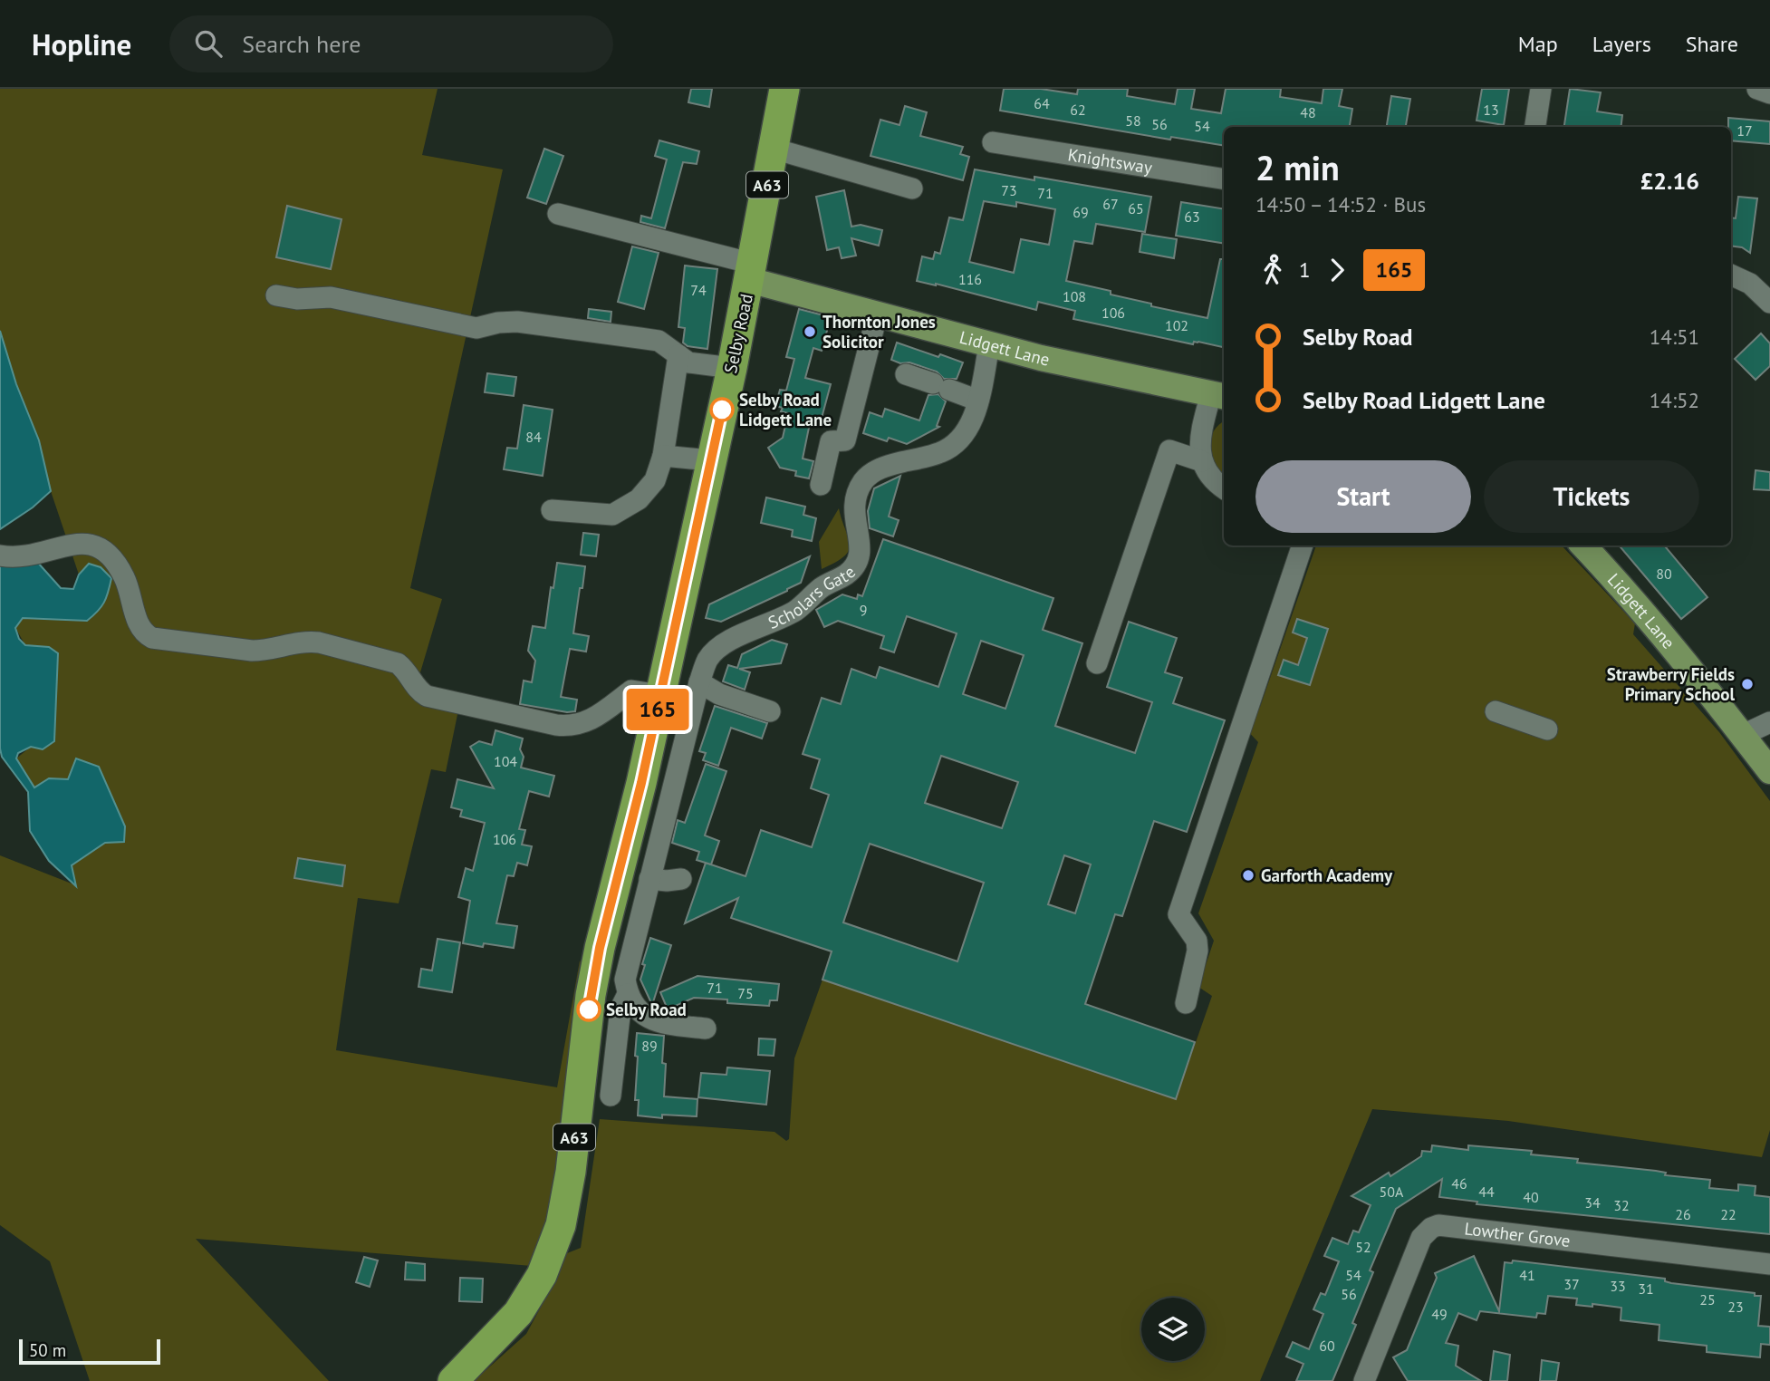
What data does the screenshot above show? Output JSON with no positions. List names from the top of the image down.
{
  "streets": {
    "highway": ["A63", "Selby Road"],
    "main road": ["Lidgett Lane"],
    "street": ["Knightsway", "Scholars Gate", "Lowther Grove"]
  },
  "crossings": [
    ["Selby Road", "Lidgett Lane"],
    ["Lidgett Lane", "Scholars Gate"]
  ],
  "places": [
    "Thornton Jones Solicitor",
    "Selby Road Lidgett Lane",
    "Strawberry Fields Primary School",
    "Garforth Academy",
    "Selby Road"
  ],
  "lines": ["bus line 165"],
  "house_numbers": [
    "64",
    "62",
    "13",
    "48",
    "58",
    "56",
    "54",
    "17",
    "73",
    "71",
    "67",
    "65",
    "69",
    "63",
    "116",
    "74",
    "108",
    "106",
    "102",
    "84",
    "80",
    "9",
    "104",
    "106",
    "71",
    "75",
    "89",
    "46",
    "50A",
    "44",
    "40",
    "34",
    "32",
    "26",
    "22",
    "52",
    "54",
    "41",
    "37",
    "33",
    "31",
    "56",
    "25",
    "23",
    "49",
    "60"
  ],
  "scale_bar": "50 m",
  "page": {
    "header": "Hopline",
    "search": "Search here",
    "nav": ["Map", "Layers", "Share"],
    "on_map": "165",
    "heading": ["2 min", "14:50 – 14:52 · Bus", "£2.16"],
    "legs": ["1", "165"],
    "list": [
      {
        "name": "Selby Road",
        "value": "14:51"
      },
      {
        "name": "Selby Road Lidgett Lane",
        "value": "14:52"
      }
    ],
    "buttons": ["Start", "Tickets"],
    "scale": "50 m"
  }
}
